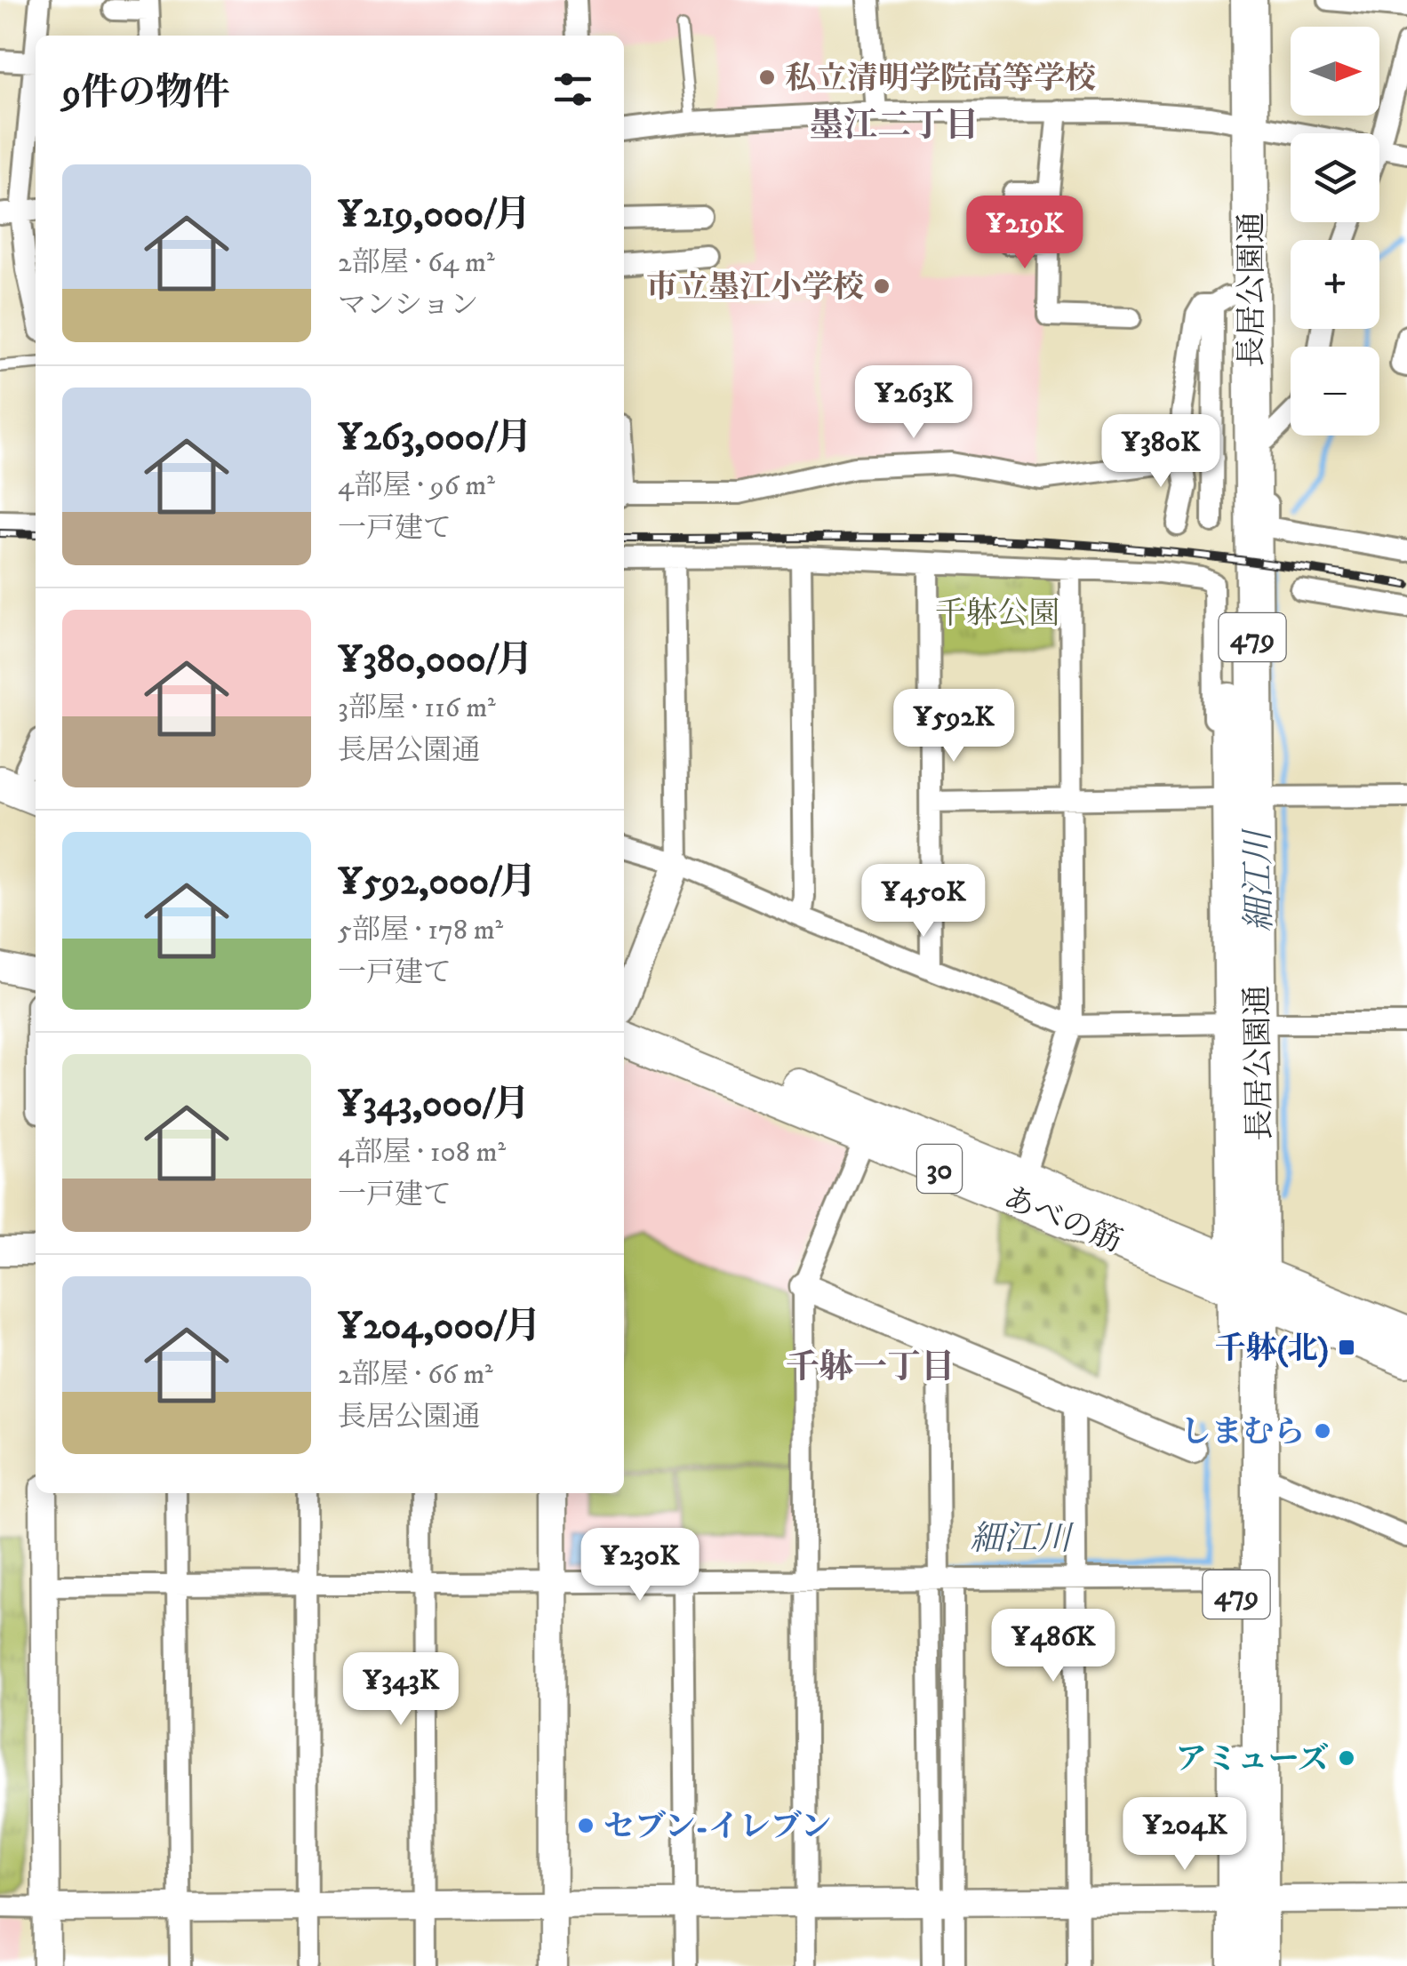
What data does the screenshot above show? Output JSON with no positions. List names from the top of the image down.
{
  "streets": {
    "highway": ["長居公園通", "479"],
    "main road": ["30", "あべの筋"]
  },
  "crossings": [
    ["長居公園通", "あべの筋"]
  ],
  "districts": ["墨江二丁目", "千躰一丁目"],
  "water": ["細江川"],
  "parks": ["千躰公園"],
  "places": {
    "other": [
      "私立清明学院高等学校",
      "市立墨江小学校",
      "しまむら",
      "アミューズ",
      "セブン-イレブン"
    ],
    "transit": ["千躰(北)"]
  },
  "north": "right",
  "page": {
    "map_buttons": ["+", "−"],
    "heading": "9件の物件",
    "list": [
      {
        "name": "¥219,000/月",
        "note": "2部屋 · 64 m² · マンション"
      },
      {
        "name": "¥263,000/月",
        "note": "4部屋 · 96 m² · 一戸建て"
      },
      {
        "name": "¥380,000/月",
        "note": "3部屋 · 116 m² · 長居公園通"
      },
      {
        "name": "¥592,000/月",
        "note": "5部屋 · 178 m² · 一戸建て"
      },
      {
        "name": "¥343,000/月",
        "note": "4部屋 · 108 m² · 一戸建て"
      },
      {
        "name": "¥204,000/月",
        "note": "2部屋 · 66 m² · 長居公園通"
      }
    ],
    "price": [
      "¥219K",
      "¥263K",
      "¥380K",
      "¥592K",
      "¥450K",
      "¥230K",
      "¥486K",
      "¥343K",
      "¥204K"
    ]
  }
}
